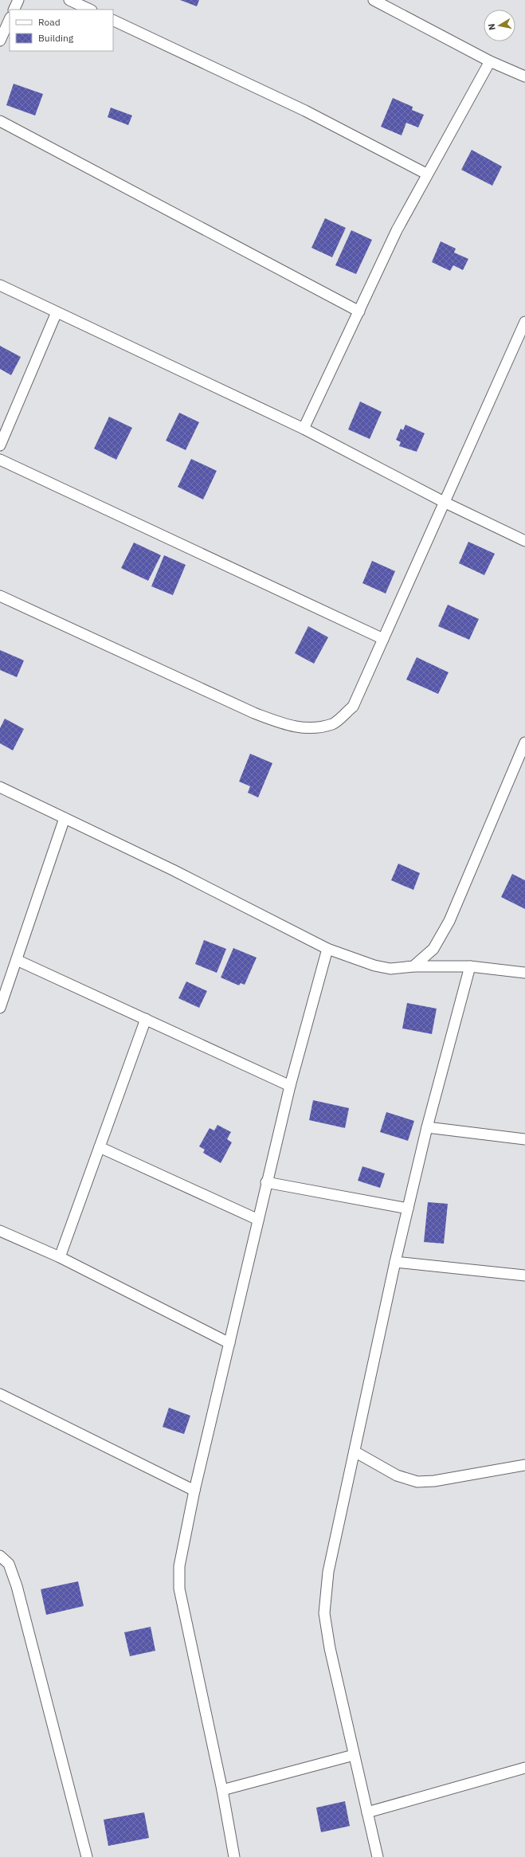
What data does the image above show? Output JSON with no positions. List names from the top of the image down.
{
  "legend": ["Road", "Building"],
  "north": "left"
}
